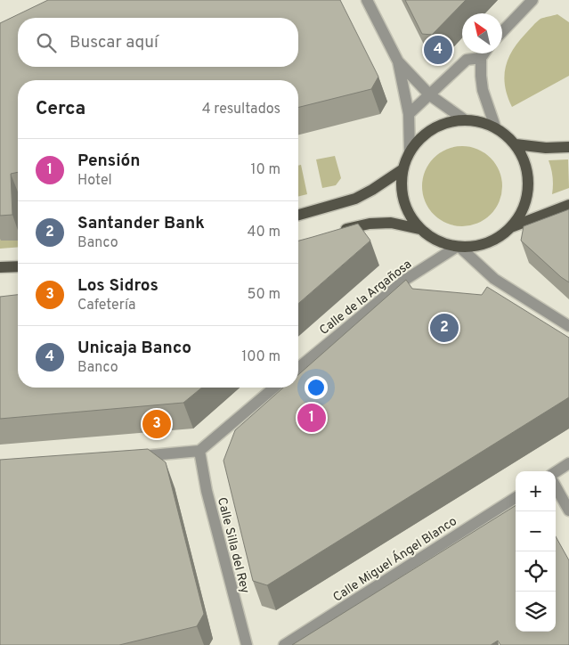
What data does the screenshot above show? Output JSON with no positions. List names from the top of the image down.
{
  "streets": {
    "street": ["Calle de la Argañosa", "Calle Silla del Rey", "Calle Miguel Ángel Blanco"]
  },
  "north": "top left",
  "page": {
    "search": "Buscar aquí",
    "pins": [
      "4",
      "2",
      "1",
      "3"
    ],
    "heading": ["Cerca", "4 resultados"],
    "list": [
      {
        "mark": "1",
        "name": "Pensión",
        "note": "Hotel",
        "value": "10 m"
      },
      {
        "mark": "2",
        "name": "Santander Bank",
        "note": "Banco",
        "value": "40 m"
      },
      {
        "mark": "3",
        "name": "Los Sidros",
        "note": "Cafetería",
        "value": "50 m"
      },
      {
        "mark": "4",
        "name": "Unicaja Banco",
        "note": "Banco",
        "value": "100 m"
      }
    ],
    "map_buttons": ["+", "−"]
  }
}
